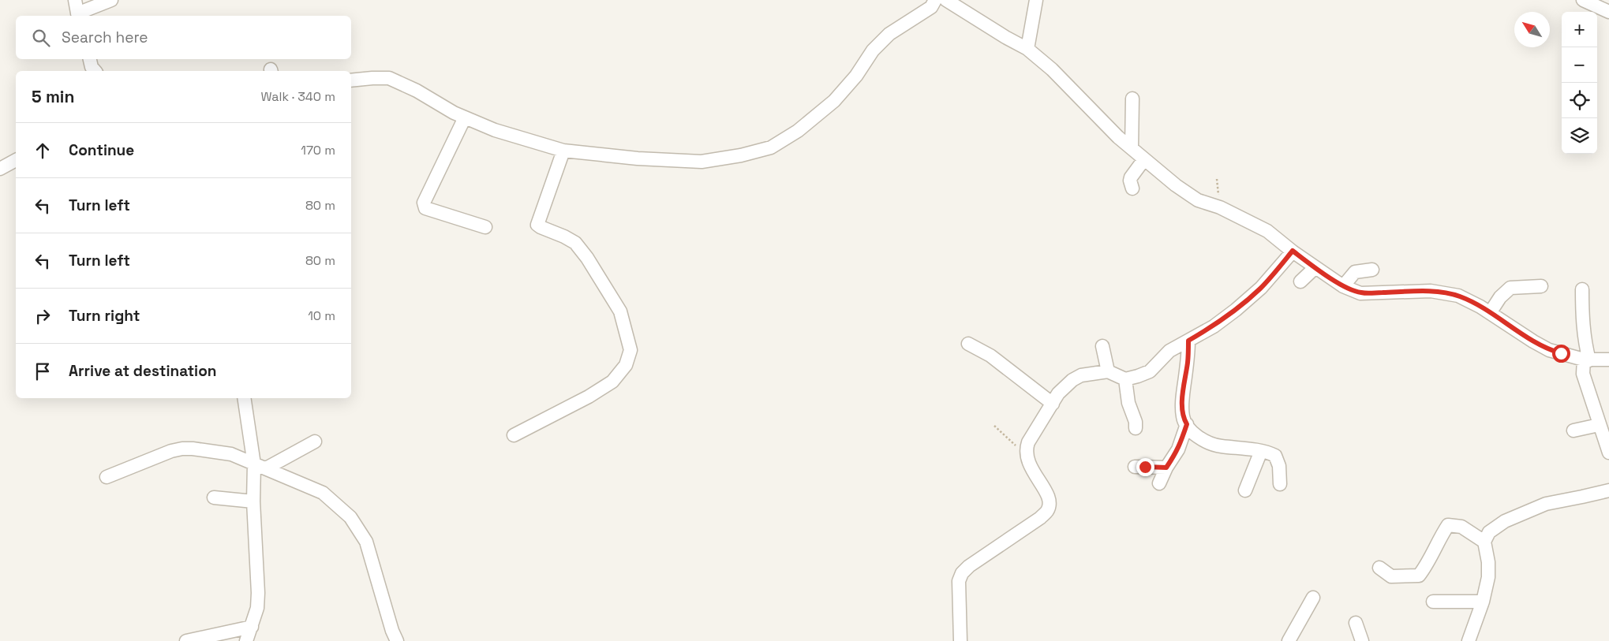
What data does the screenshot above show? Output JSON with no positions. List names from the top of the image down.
{
  "north": "top left",
  "page": {
    "map_buttons": ["+", "−"],
    "search": "Search here",
    "heading": ["5 min", "Walk · 340 m"],
    "list": [
      ["Continue", "170 m"],
      ["Turn left", "80 m"],
      ["Turn left", "80 m"],
      ["Turn right", "10 m"],
      "Arrive at destination"
    ]
  }
}
